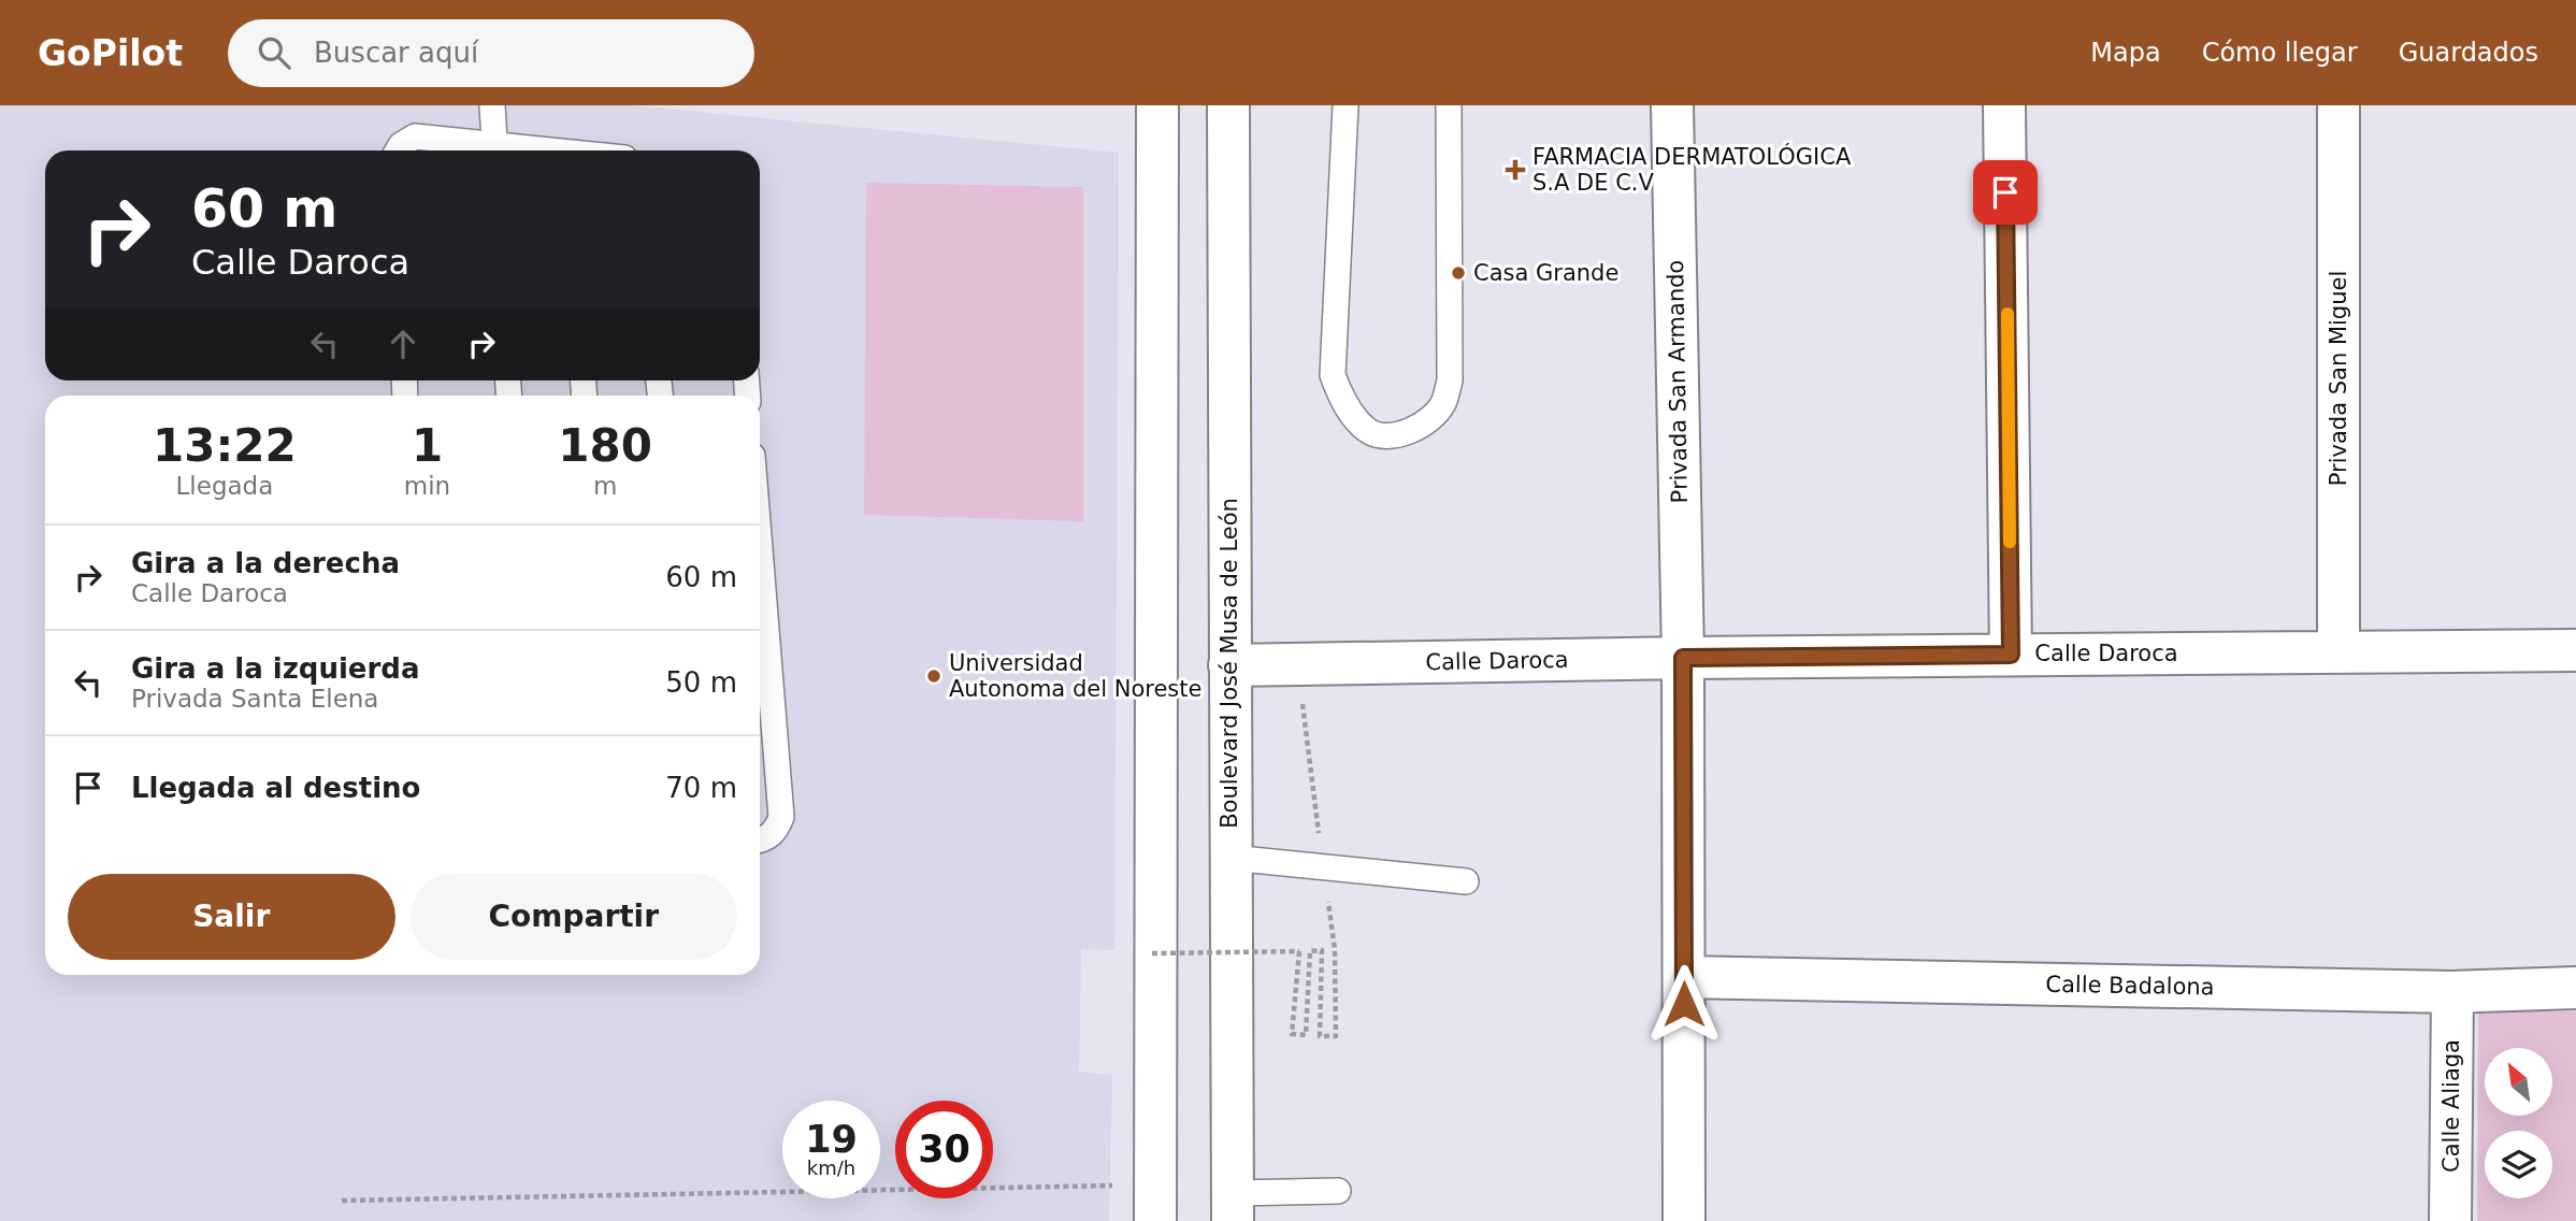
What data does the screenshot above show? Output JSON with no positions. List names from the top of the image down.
{
  "streets": {
    "street": [
      "Privada San Miguel",
      "Privada San Armando",
      "Calle Daroca",
      "Boulevard José Musa de León",
      "Calle Badalona",
      "Calle Aliaga"
    ]
  },
  "crossings": [
    ["Privada San Miguel", "Calle Daroca"],
    ["Privada San Armando", "Calle Daroca"],
    ["Privada San Armando", "Calle Badalona"],
    ["Calle Daroca", "Boulevard José Musa de León"],
    ["Calle Badalona", "Calle Aliaga"]
  ],
  "places": {
    "health": ["FARMACIA DERMATOLÓGICA S.A DE C.V"],
    "other": ["Casa Grande", "Universidad Autonoma del Noreste"]
  },
  "north": "top left",
  "page": {
    "header": "GoPilot",
    "search": "Buscar aquí",
    "nav": ["Mapa", "Cómo llegar", "Guardados"],
    "turn": ["60 m", "Calle Daroca"],
    "eta": [
      "13:22",
      "Llegada",
      "1",
      "min",
      "180",
      "m"
    ],
    "list": [
      {
        "name": "Gira a la derecha",
        "note": "Calle Daroca",
        "value": "60 m"
      },
      {
        "name": "Gira a la izquierda",
        "note": "Privada Santa Elena",
        "value": "50 m"
      },
      {
        "name": "Llegada al destino",
        "value": "70 m"
      }
    ],
    "buttons": ["Salir", "Compartir"],
    "speed": "19 km/h",
    "limit": "30"
  }
}
